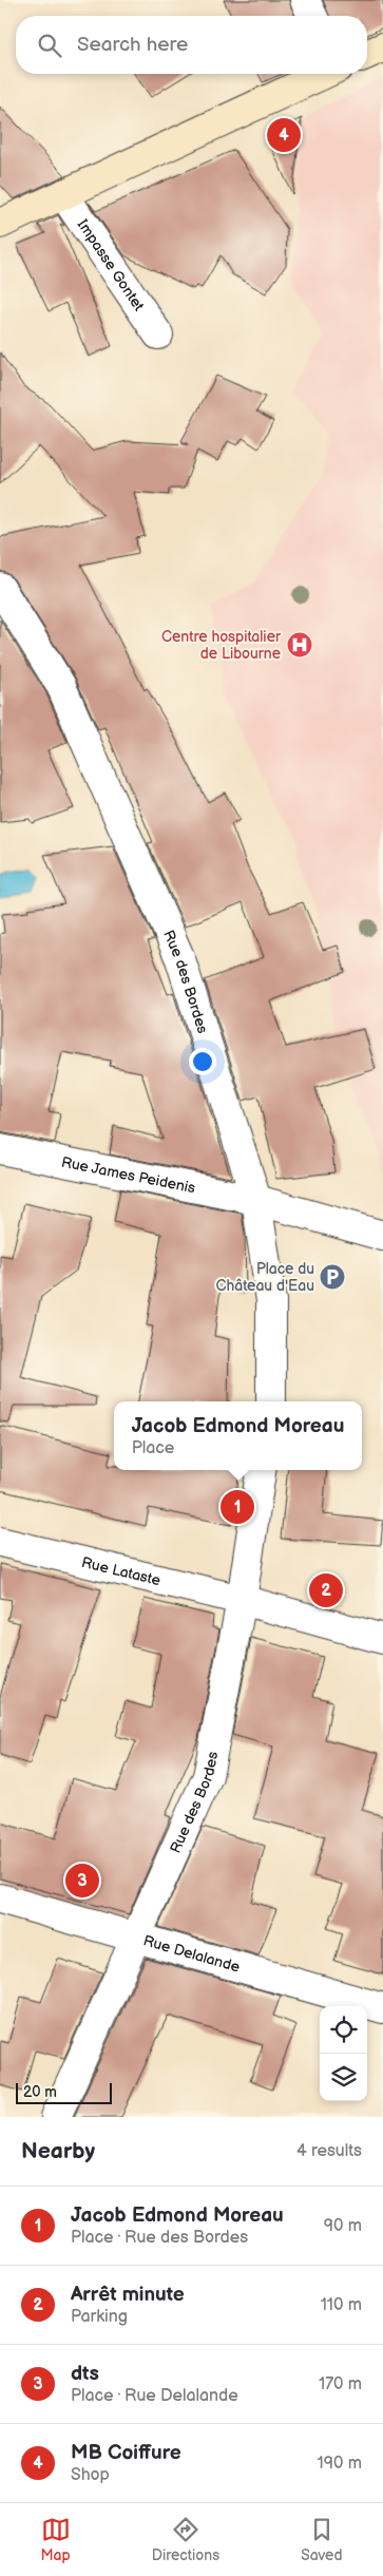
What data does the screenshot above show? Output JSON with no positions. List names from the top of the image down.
{
  "streets": {
    "street": [
      "Impasse Gontet",
      "Rue des Bordes",
      "Rue James Peidenis",
      "Rue Lataste",
      "Rue Delalande"
    ]
  },
  "crossings": [
    ["Rue des Bordes", "Rue James Peidenis"],
    ["Rue des Bordes", "Rue Lataste"],
    ["Rue des Bordes", "Rue Delalande"]
  ],
  "places": {
    "hospital": ["Centre hospitalier de Libourne"],
    "parking": ["Place du Château d'Eau"]
  },
  "scale_bar": "20 m",
  "page": {
    "search": "Search here",
    "pins": [
      "4",
      "1",
      "2",
      "3"
    ],
    "popup": ["Jacob Edmond Moreau", "Place"],
    "scale": "20 m",
    "heading": ["Nearby", "4 results"],
    "list": [
      {
        "mark": "1",
        "name": "Jacob Edmond Moreau",
        "note": "Place · Rue des Bordes",
        "value": "90 m"
      },
      {
        "mark": "2",
        "name": "Arrêt minute",
        "note": "Parking",
        "value": "110 m"
      },
      {
        "mark": "3",
        "name": "dts",
        "note": "Place · Rue Delalande",
        "value": "170 m"
      },
      {
        "mark": "4",
        "name": "MB Coiffure",
        "note": "Shop",
        "value": "190 m"
      }
    ],
    "nav": ["Map", "Directions", "Saved"]
  }
}
